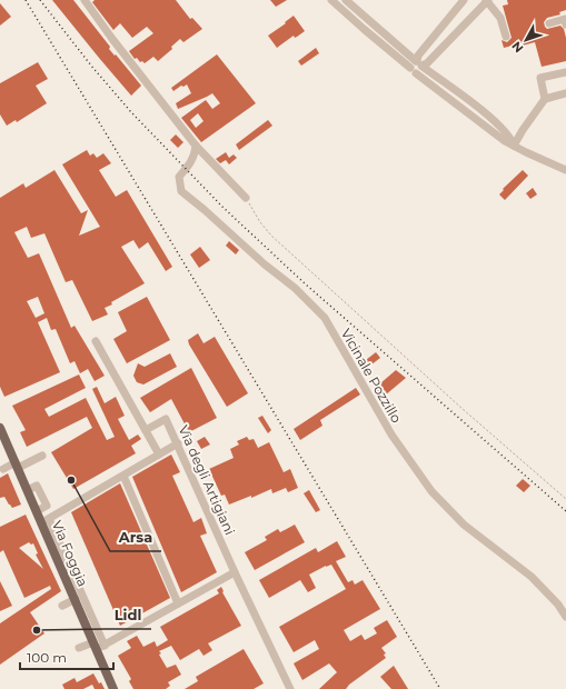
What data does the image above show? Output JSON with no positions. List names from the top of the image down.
{
  "streets": {
    "main road": ["Via Foggia"],
    "street": ["Vicinale Pozzillo", "Via degli Artigiani"]
  },
  "places": ["Arsa", "Lidl"],
  "scale_bar": "100 m",
  "north": "bottom left"
}
